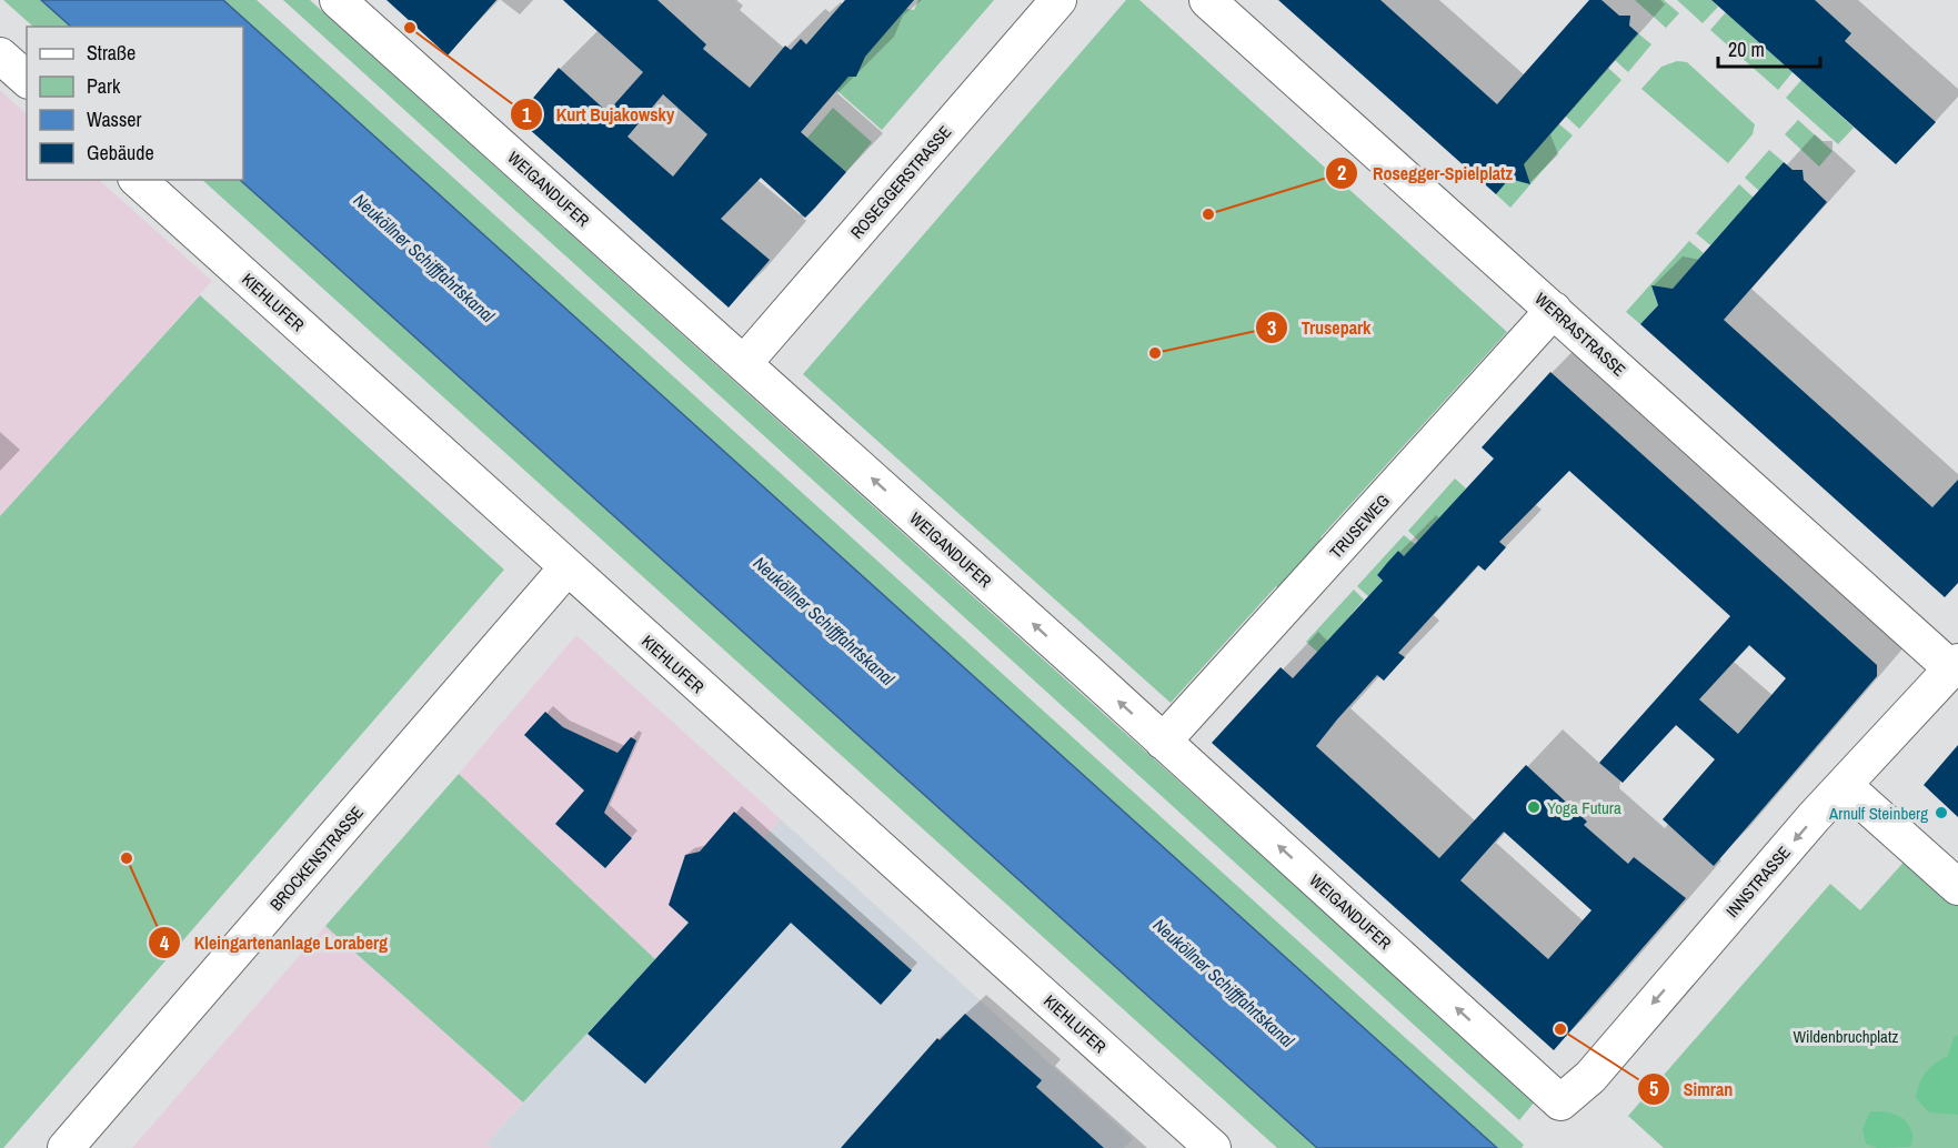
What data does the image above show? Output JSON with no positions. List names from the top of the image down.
{
  "streets": {
    "street": [
      "ROSEGGERSTRASSE",
      "WEIGANDUFER",
      "KIEHLUFER",
      "WERRASTRASSE",
      "TRUSEWEG",
      "BROCKENSTRASSE",
      "INNSTRASSE"
    ]
  },
  "crossings": [
    ["ROSEGGERSTRASSE", "WEIGANDUFER"],
    ["WEIGANDUFER", "TRUSEWEG"],
    ["WEIGANDUFER", "INNSTRASSE"],
    ["KIEHLUFER", "BROCKENSTRASSE"],
    ["WERRASTRASSE", "TRUSEWEG"],
    ["WERRASTRASSE", "INNSTRASSE"]
  ],
  "one_way": ["WEIGANDUFER", "INNSTRASSE"],
  "water": ["Neuköllner Schifffahrtskanal"],
  "parks": ["Wildenbruchplatz"],
  "places": [
    "Kurt Bujakowsky",
    "Rosegger-Spielplatz",
    "Trusepark",
    "Yoga Futura",
    "Arnulf Steinberg",
    "Kleingartenanlage Loraberg",
    "Simran"
  ],
  "legend": [
    "Straße",
    "Park",
    "Wasser",
    "Gebäude"
  ],
  "scale_bar": "20 m"
}
